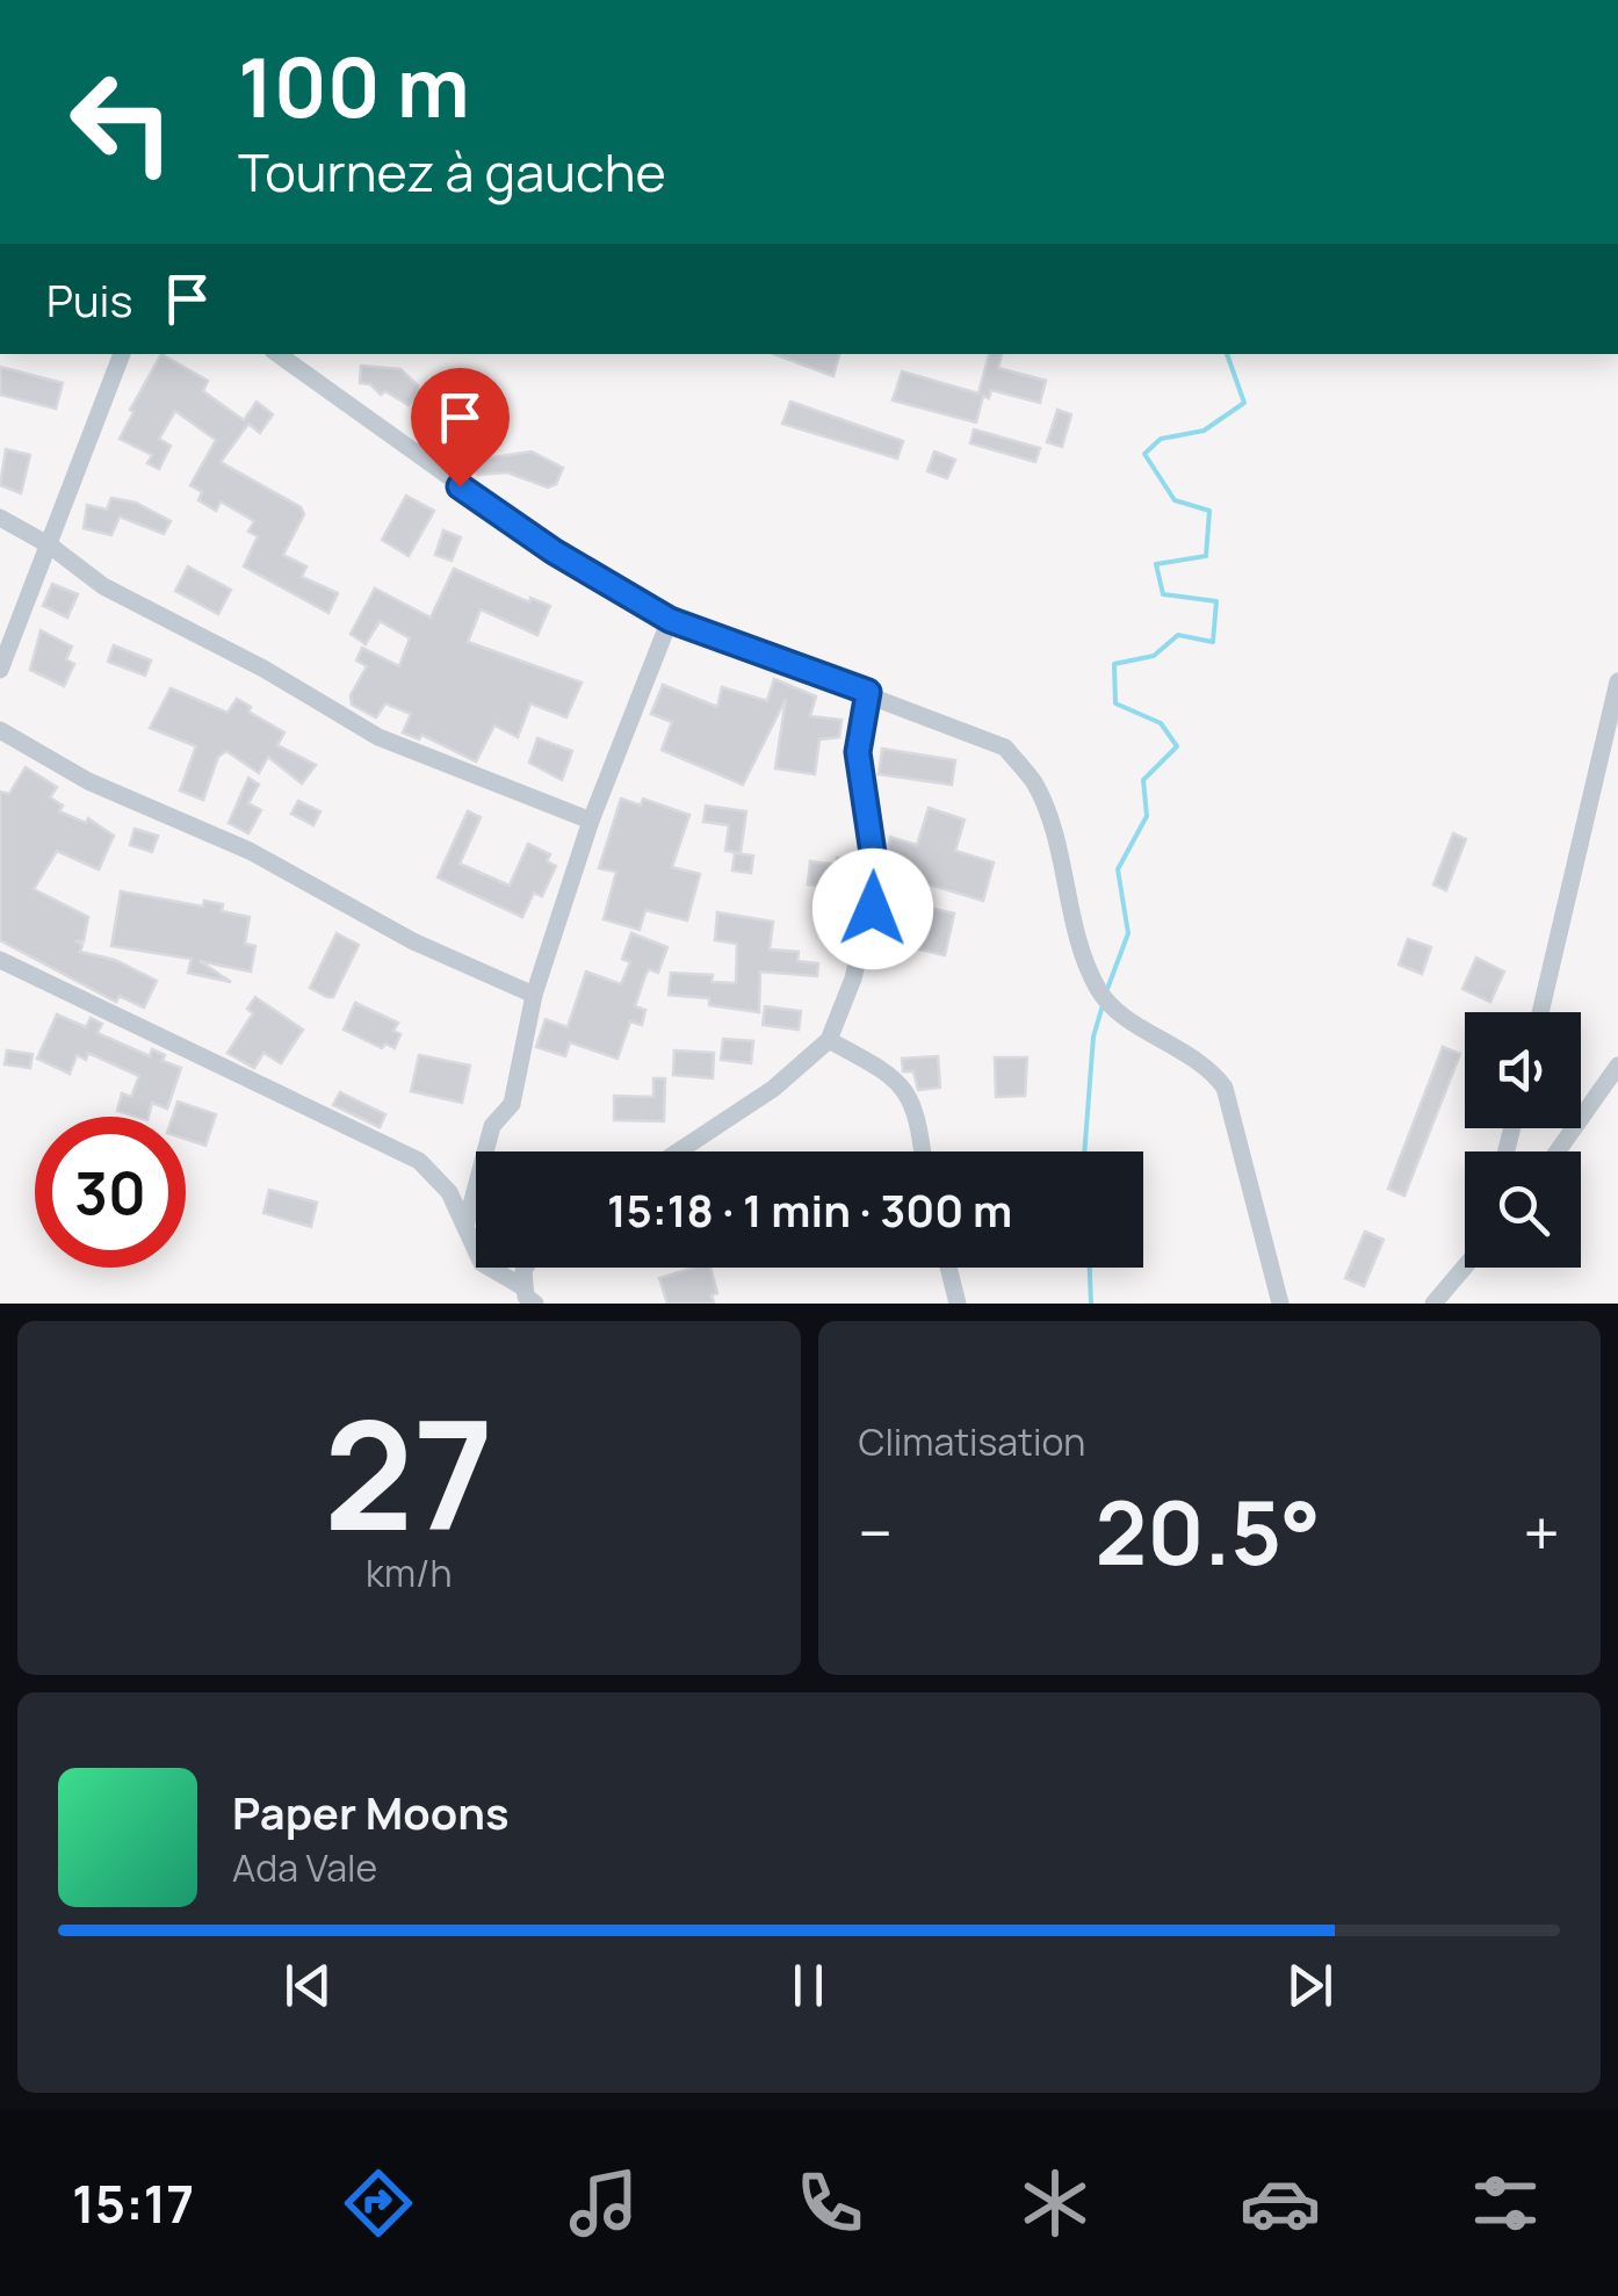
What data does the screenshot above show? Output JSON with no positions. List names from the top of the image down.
{
  "page": {
    "turn": ["100 m", "Tournez à gauche"],
    "then": "Puis",
    "limit": "30",
    "trip": "15:18 · 1 min · 300 m",
    "tile": [
      ["27", "km/h"],
      "Climatisation"
    ],
    "heat": ["−", "20.5°", "+"],
    "song": ["Paper Moons", "Ada Vale"],
    "tabs": "15:17"
  }
}
